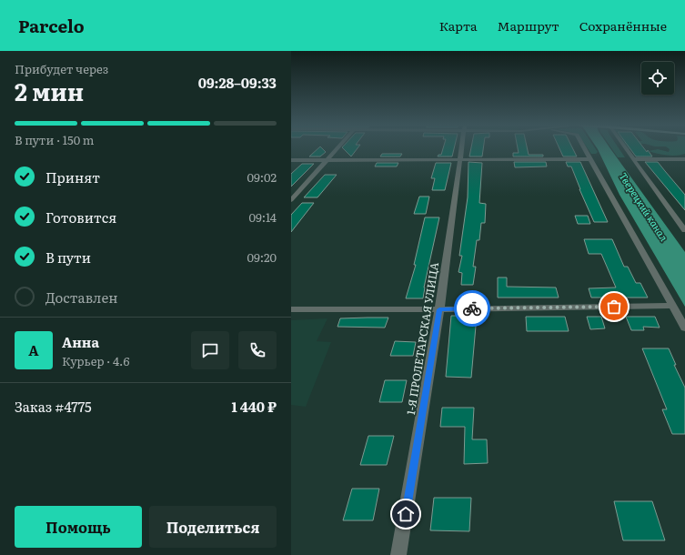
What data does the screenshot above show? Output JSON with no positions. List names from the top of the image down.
{
  "streets": {
    "street": ["1-Я ПРОЛЕТАРСКАЯ УЛИЦА"]
  },
  "water": ["Тверецкий канал"],
  "page": {
    "header": "Parcelo",
    "nav": ["Карта", "Маршрут", "Сохранённые"],
    "heading": ["2 мин", "Прибудет через", "09:28–09:33"],
    "panel": [
      "Анна",
      "Курьер · 4.6",
      "Заказ #4775",
      "1 440 ₽"
    ],
    "bar": "В пути · 150 m",
    "list": [
      ["Принят", "09:02"],
      ["Готовится", "09:14"],
      ["В пути", "09:20"],
      "Доставлен"
    ],
    "round": "А",
    "buttons": ["Помощь", "Поделиться"]
  }
}
